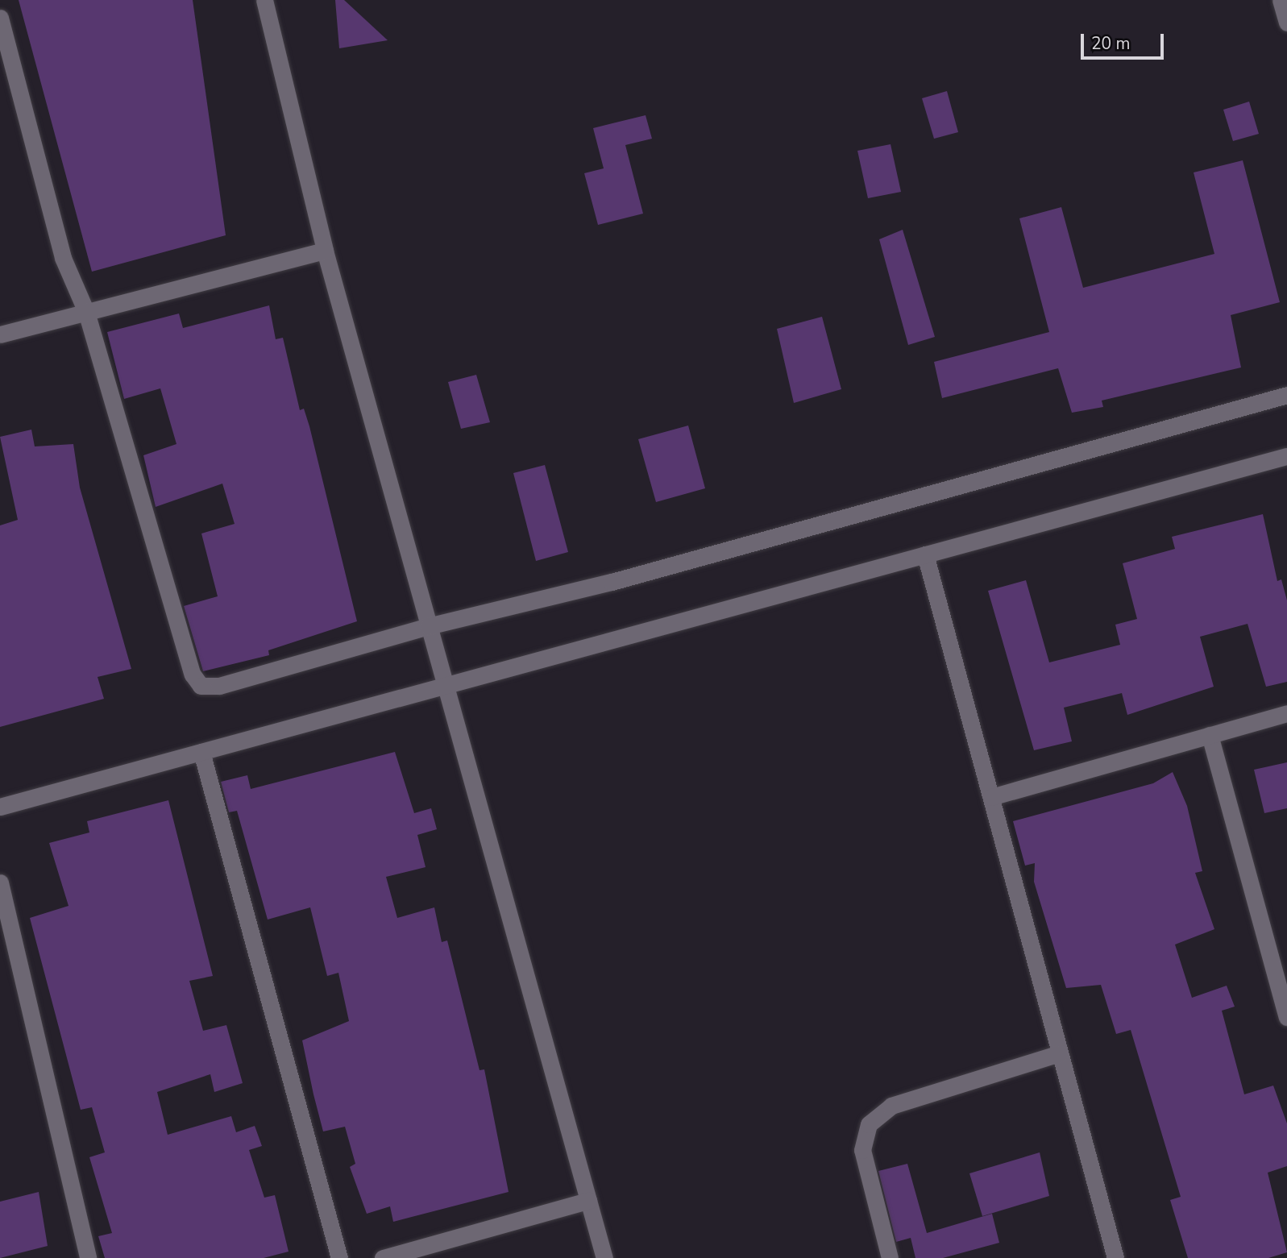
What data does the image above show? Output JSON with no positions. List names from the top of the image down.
{
  "scale_bar": "20 m"
}
